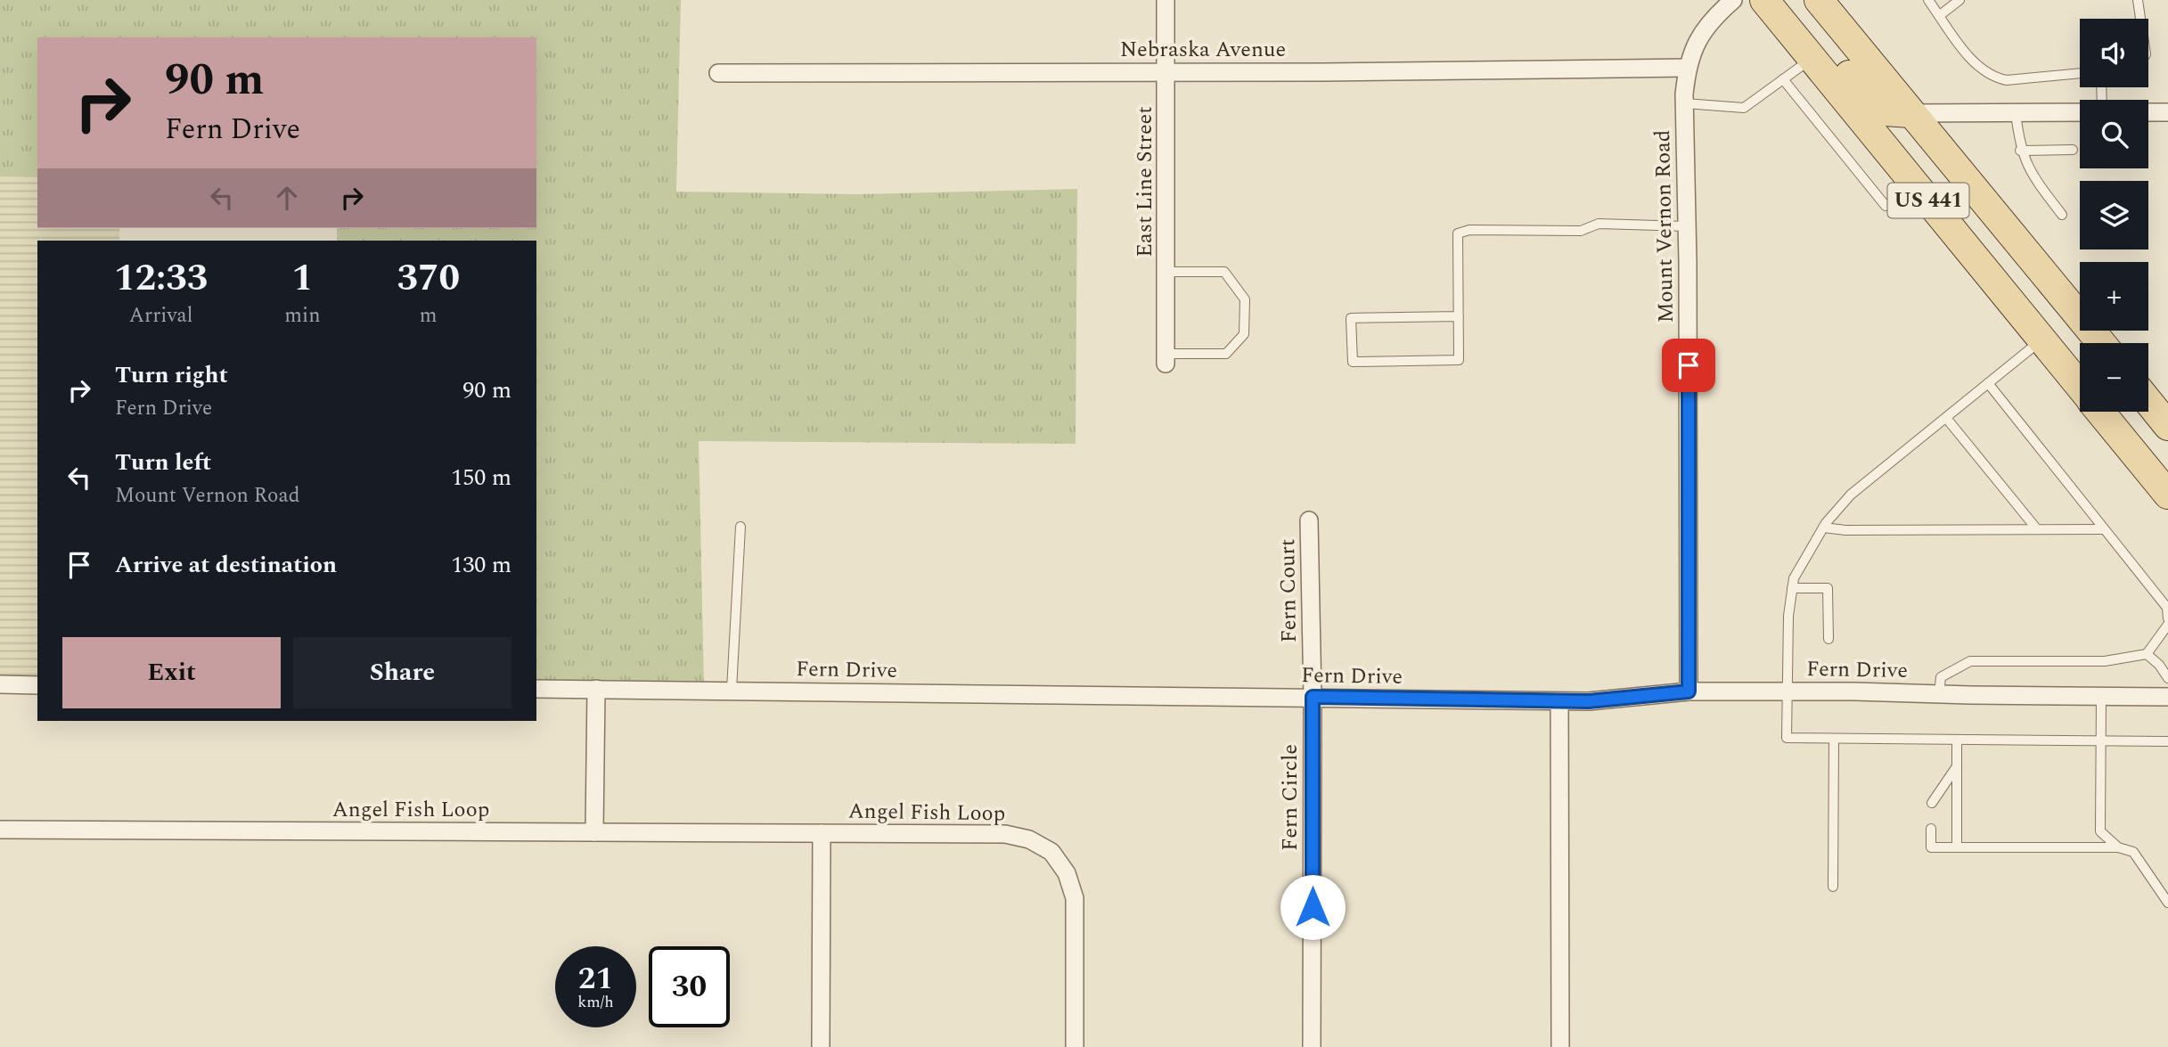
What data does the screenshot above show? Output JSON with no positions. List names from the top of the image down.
{
  "streets": {
    "main road": ["US 441"],
    "street": [
      "Nebraska Avenue",
      "East Line Street",
      "Mount Vernon Road",
      "Fern Court",
      "Fern Drive",
      "Fern Circle",
      "Angel Fish Loop"
    ]
  },
  "crossings": [
    ["Nebraska Avenue", "East Line Street"],
    ["Nebraska Avenue", "Mount Vernon Road"],
    ["Mount Vernon Road", "Fern Drive"],
    ["Fern Court", "Fern Drive"],
    ["Fern Court", "Fern Circle"],
    ["Fern Drive", "Fern Circle"]
  ],
  "page": {
    "map_buttons": ["+", "−"],
    "turn": ["90 m", "Fern Drive"],
    "eta": [
      "12:33",
      "Arrival",
      "1",
      "min",
      "370",
      "m"
    ],
    "list": [
      {
        "name": "Turn right",
        "note": "Fern Drive",
        "value": "90 m"
      },
      {
        "name": "Turn left",
        "note": "Mount Vernon Road",
        "value": "150 m"
      },
      {
        "name": "Arrive at destination",
        "value": "130 m"
      }
    ],
    "buttons": ["Exit", "Share"],
    "speed": "21 km/h",
    "limit": "30"
  }
}
